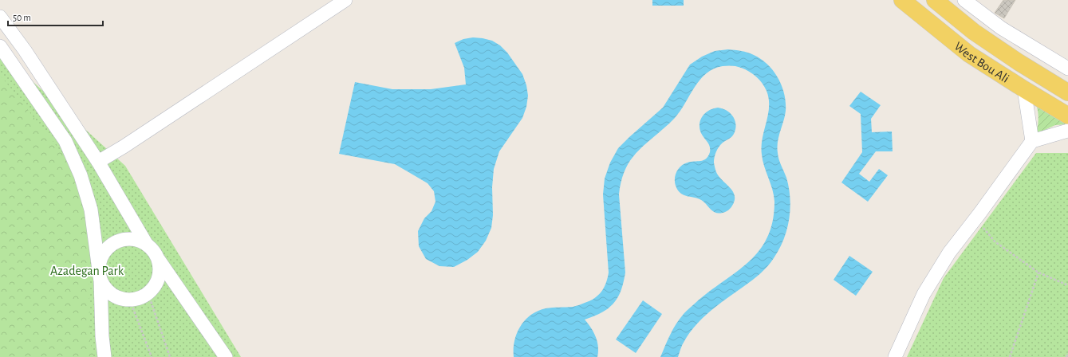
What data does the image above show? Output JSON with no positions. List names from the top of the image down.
{
  "streets": {
    "main road": ["West Bou Ali"]
  },
  "parks": ["Azadegan Park"],
  "scale_bar": "50 m"
}
